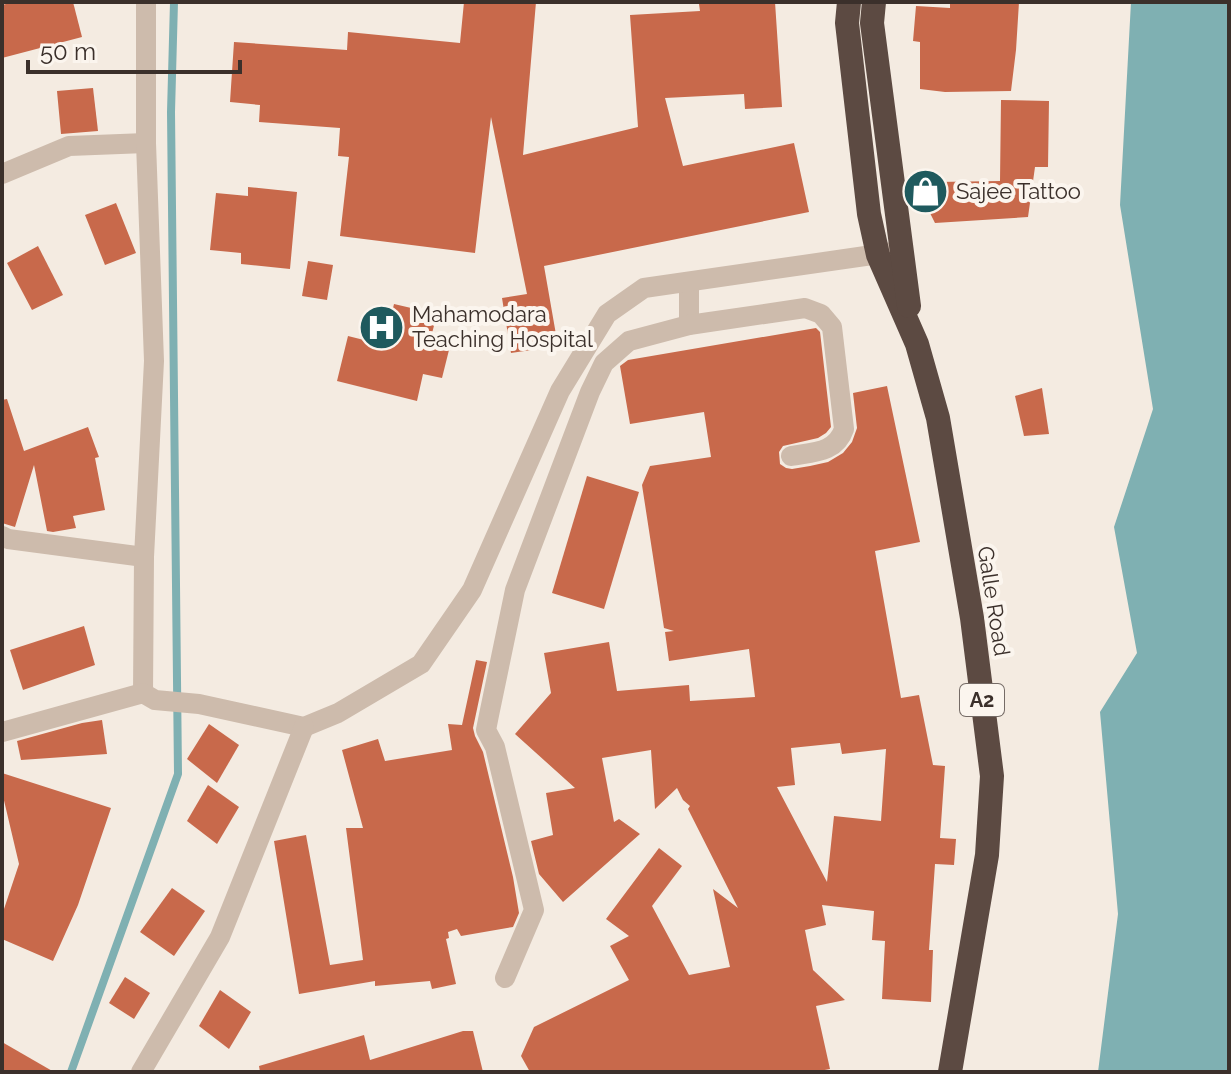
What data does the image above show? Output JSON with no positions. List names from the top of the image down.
{
  "streets": {
    "highway": ["Galle Road", "A2"]
  },
  "places": {
    "shop": ["Sajee Tattoo"],
    "hospital": ["Mahamodara Teaching Hospital"]
  },
  "scale_bar": "50 m"
}
